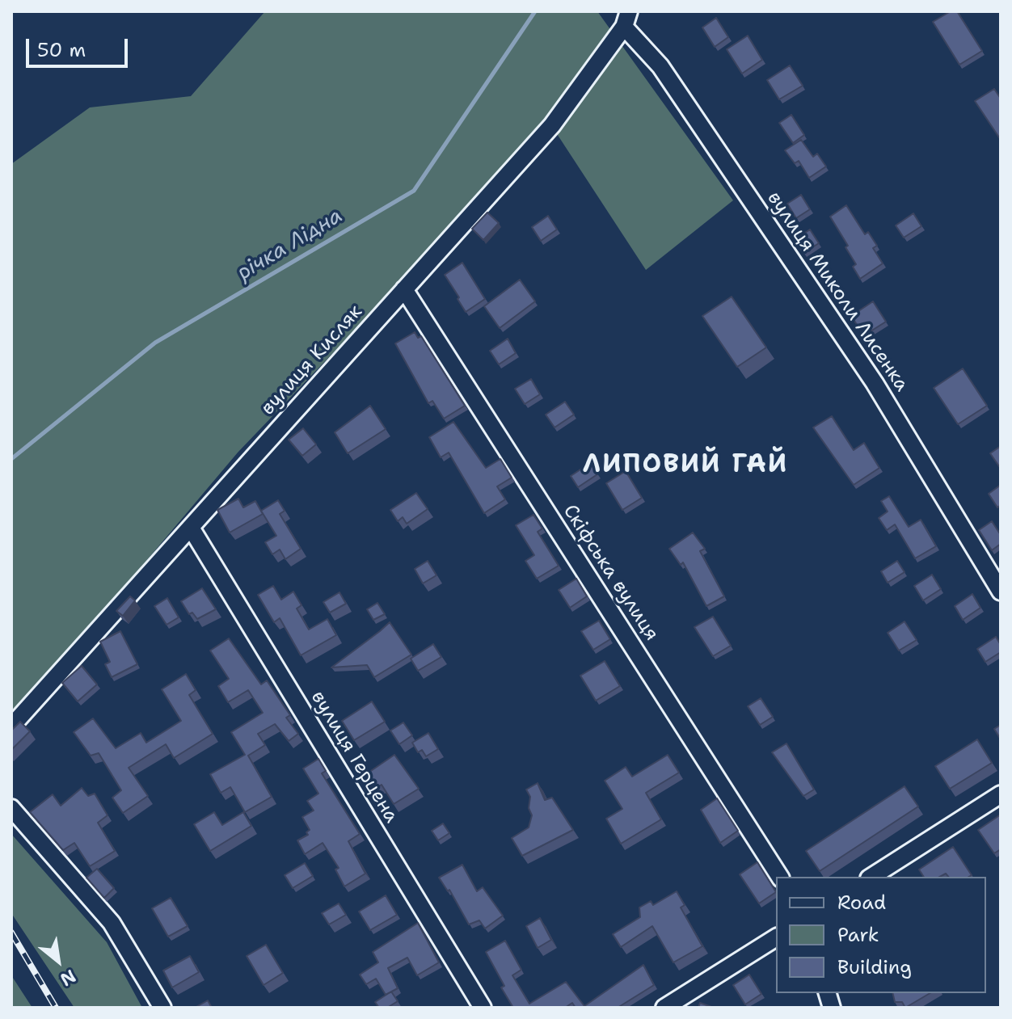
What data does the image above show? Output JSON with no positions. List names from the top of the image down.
{
  "streets": {
    "street": [
      "вулиця Миколи Лисенка",
      "вулиця Кисляк",
      "Скіфська вулиця",
      "вулиця Герцена"
    ]
  },
  "crossings": [
    ["вулиця Миколи Лисенка", "вулиця Кисляк"],
    ["вулиця Кисляк", "Скіфська вулиця"],
    ["вулиця Кисляк", "вулиця Герцена"]
  ],
  "districts": ["ЛИПОВИЙ ГАЙ"],
  "water": ["річка Лідна"],
  "legend": ["Road", "Park", "Building"],
  "scale_bar": "50 m",
  "north": "bottom right"
}
